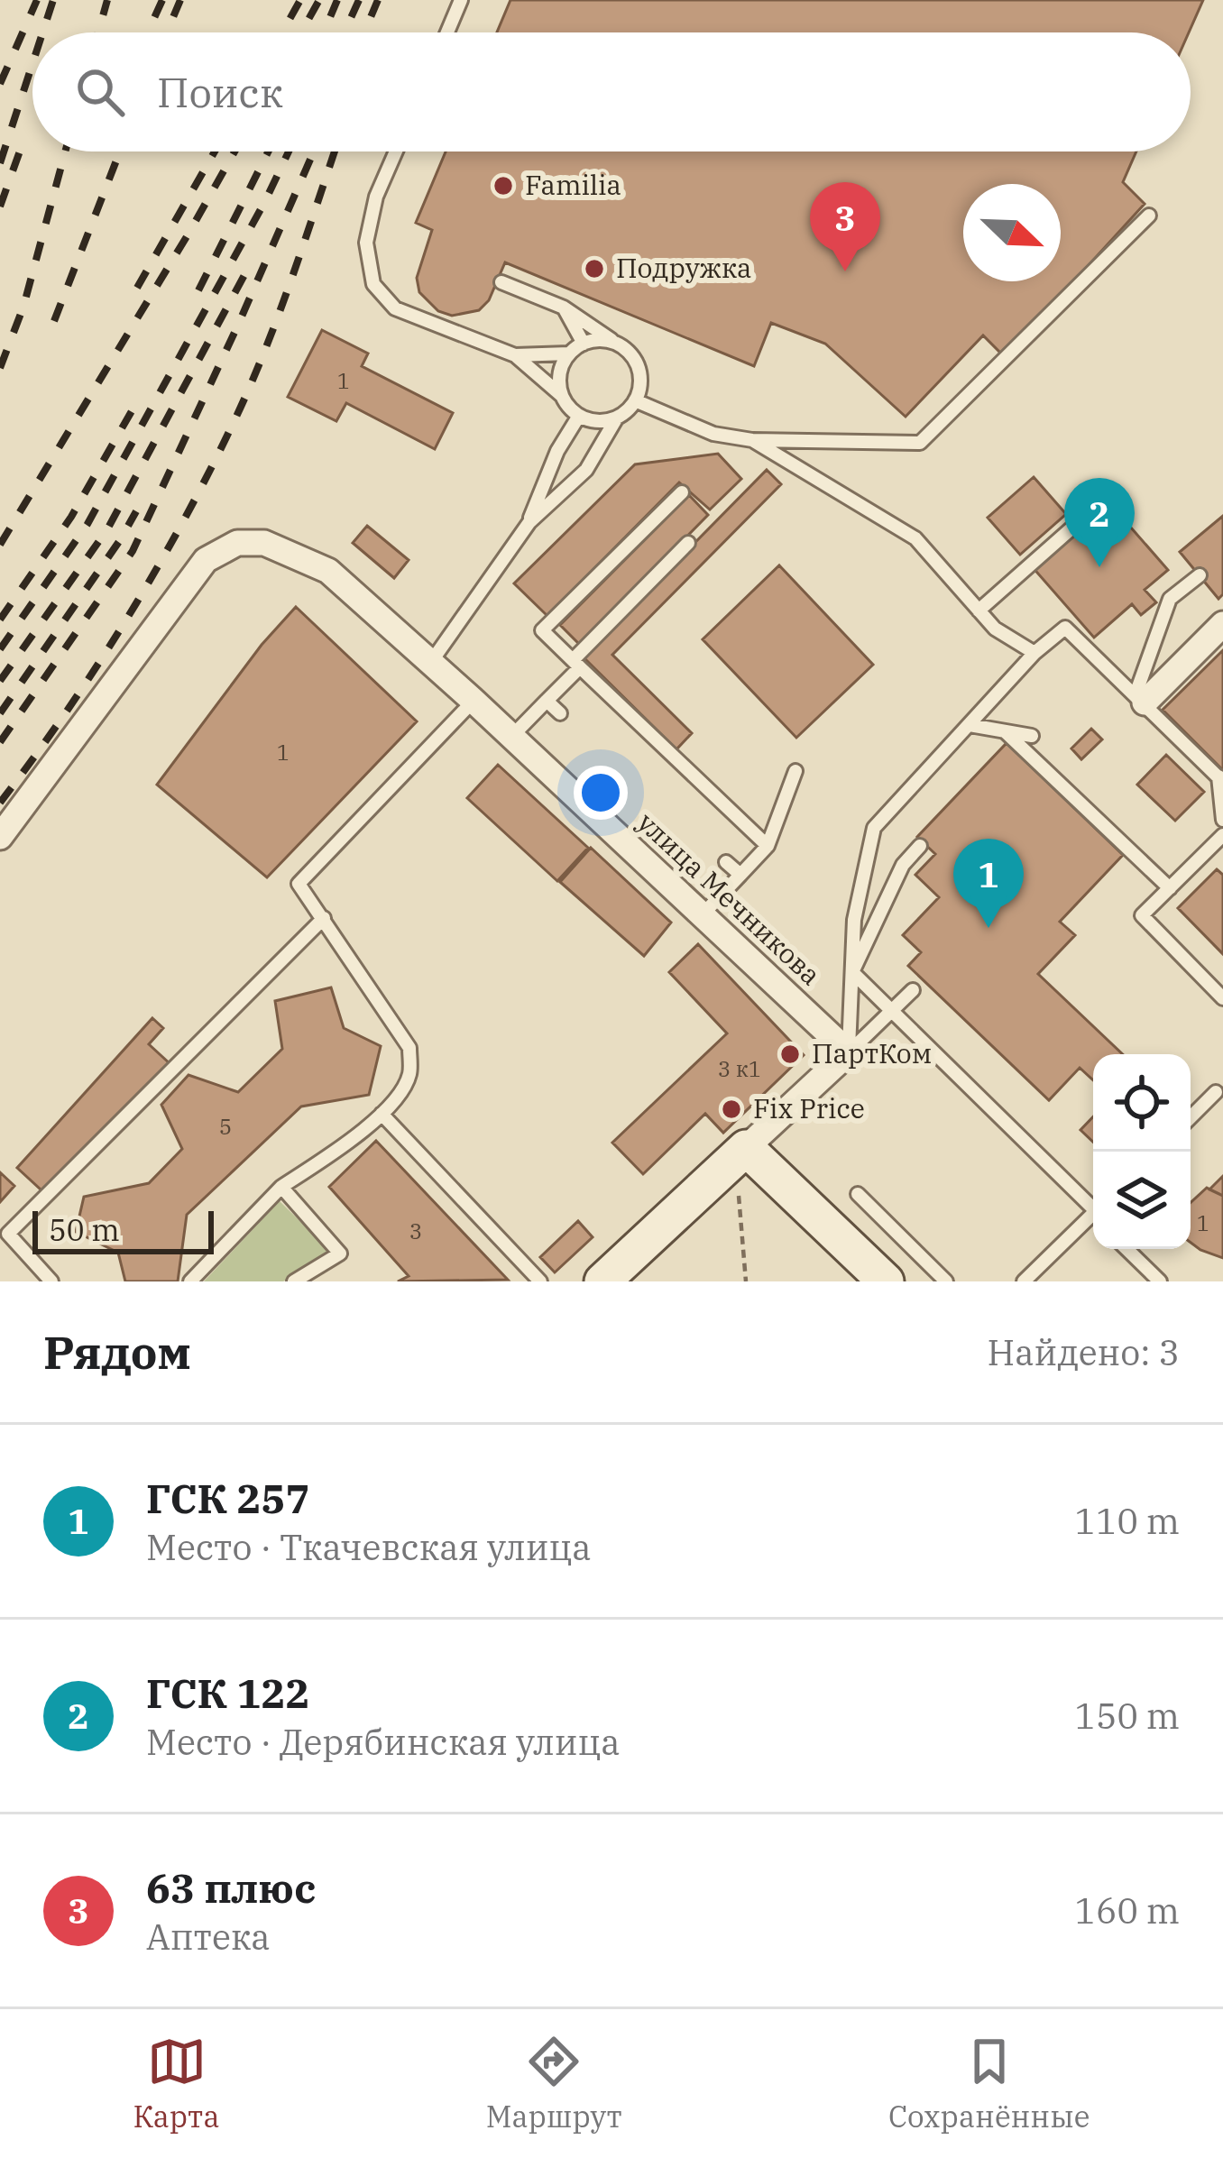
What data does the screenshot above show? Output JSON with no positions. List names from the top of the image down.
{
  "streets": {
    "street": ["улица Мечникова"]
  },
  "places": [
    "Familia",
    "Подружка",
    "ПартКом",
    "Fix Price"
  ],
  "house_numbers": [
    "1",
    "1",
    "3 к1",
    "5",
    "1",
    "3"
  ],
  "scale_bar": "50 m",
  "north": "bottom right",
  "page": {
    "search": "Поиск",
    "pins": ["3", "2", "1"],
    "scale": "50 m",
    "heading": ["Рядом", "Найдено: 3"],
    "list": [
      {
        "mark": "1",
        "name": "ГСК 257",
        "note": "Место · Ткачевская улица",
        "value": "110 m"
      },
      {
        "mark": "2",
        "name": "ГСК 122",
        "note": "Место · Дерябинская улица",
        "value": "150 m"
      },
      {
        "mark": "3",
        "name": "63 плюс",
        "note": "Аптека",
        "value": "160 m"
      }
    ],
    "nav": ["Карта", "Маршрут", "Сохранённые"]
  }
}
